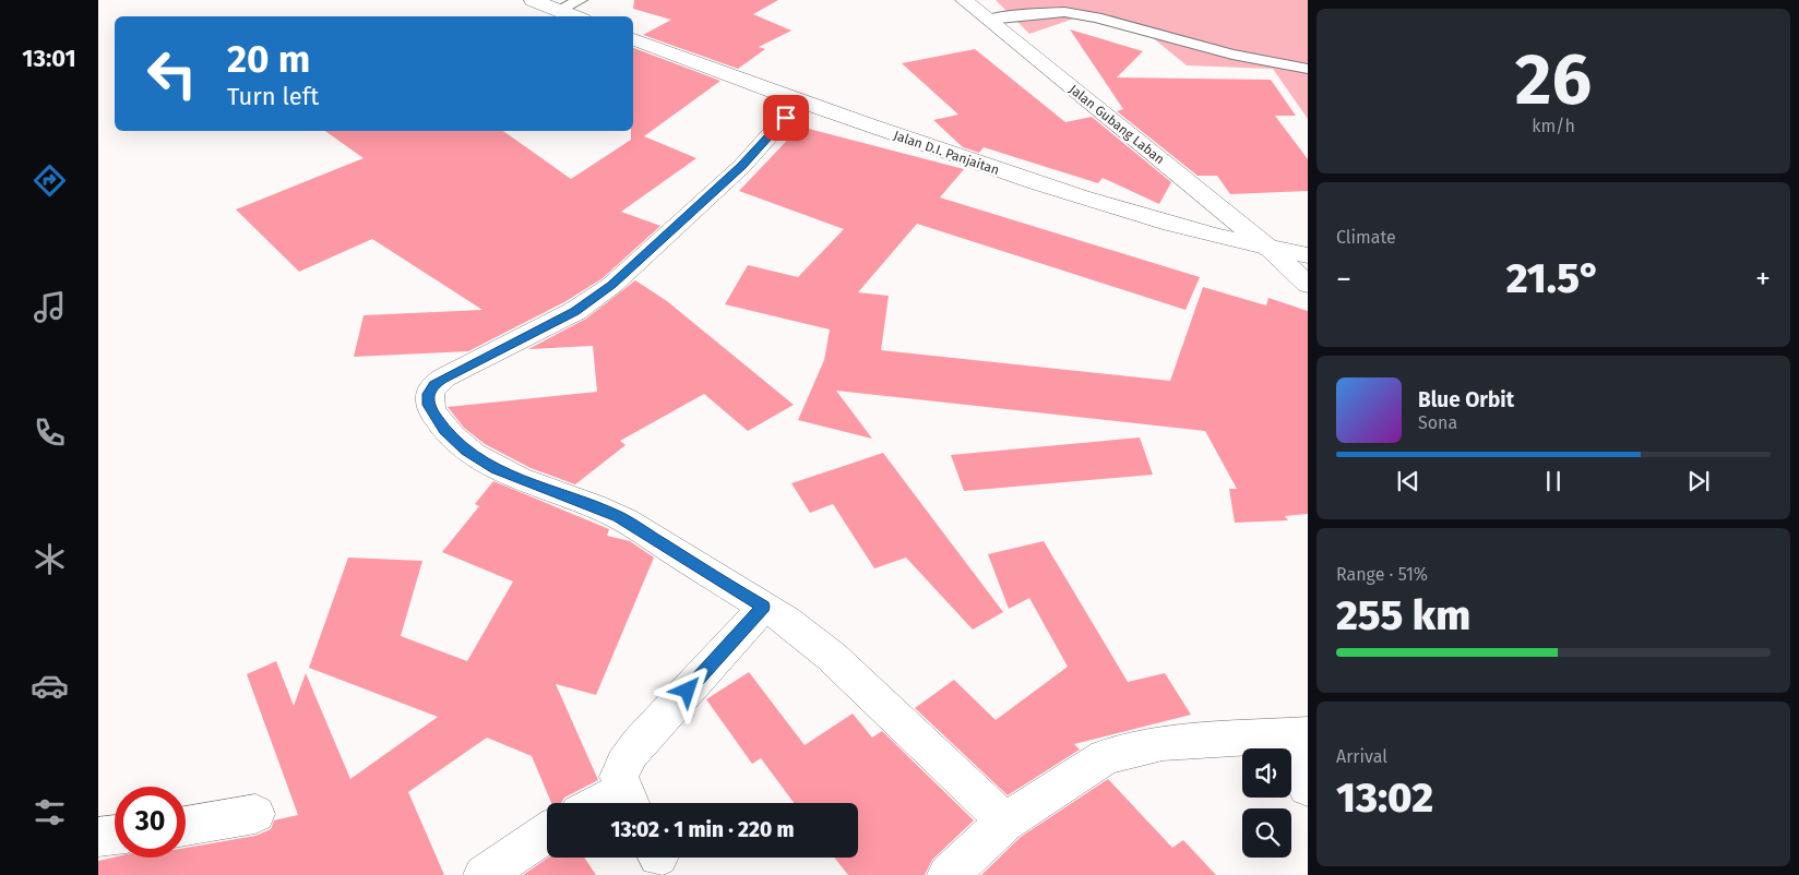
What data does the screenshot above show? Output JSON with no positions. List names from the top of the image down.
{
  "streets": {
    "street": ["Jalan Gubang Laban", "Jalan D.I. Panjaitan"]
  },
  "crossings": [
    ["Jalan Gubang Laban", "Jalan D.I. Panjaitan"]
  ],
  "page": {
    "tabs": "13:01",
    "tile": [
      ["26", "km/h"],
      "Climate",
      ["Range · 51%", "255 km"],
      ["Arrival", "13:02"]
    ],
    "turn": ["20 m", "Turn left"],
    "heat": ["−", "21.5°", "+"],
    "song": ["Blue Orbit", "Sona"],
    "limit": "30",
    "trip": "13:02 · 1 min · 220 m"
  }
}
